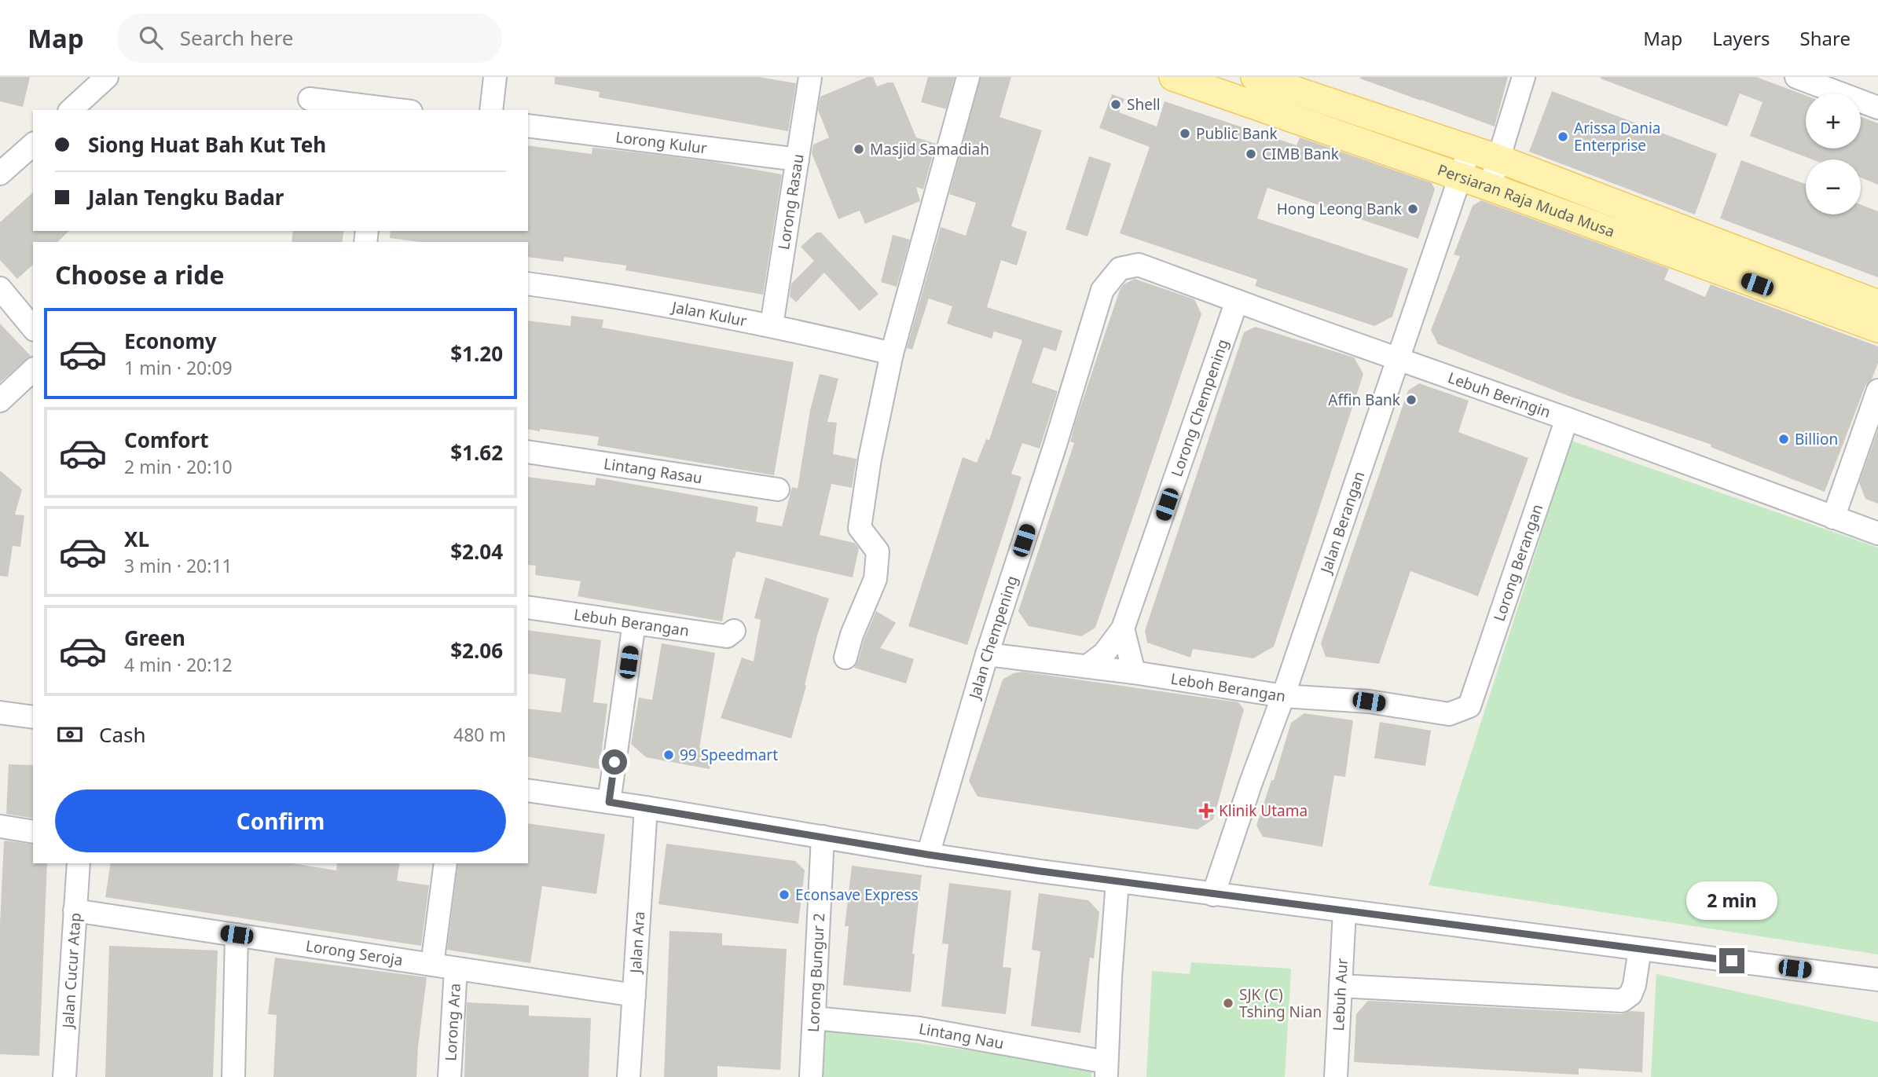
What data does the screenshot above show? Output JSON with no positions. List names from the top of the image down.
{
  "streets": {
    "main road": ["Persiaran Raja Muda Musa"],
    "street": [
      "Lorong Kulur",
      "Lorong Rasau",
      "Jalan Kulur",
      "Lebuh Beringin",
      "Lorong Chempening",
      "Lintang Rasau",
      "Jalan Berangan",
      "Lorong Berangan",
      "Lebuh Berangan",
      "Jalan Chempening",
      "Leboh Berangan",
      "Jalan Ara",
      "Lorong Seroja",
      "Jalan Cucur Atap",
      "Lorong Bungur 2",
      "Lebuh Aur",
      "Lorong Ara",
      "Lintang Nau"
    ]
  },
  "crossings": [
    ["Lorong Kulur", "Lorong Rasau"],
    ["Lorong Rasau", "Jalan Kulur"],
    ["Persiaran Raja Muda Musa", "Jalan Berangan"],
    ["Lebuh Beringin", "Lorong Chempening"],
    ["Lebuh Beringin", "Jalan Berangan"],
    ["Lebuh Beringin", "Lorong Berangan"],
    ["Lebuh Beringin", "Jalan Chempening"],
    ["Jalan Berangan", "Leboh Berangan"],
    ["Lorong Berangan", "Leboh Berangan"],
    ["Jalan Chempening", "Leboh Berangan"],
    ["Jalan Ara", "Lorong Seroja"],
    ["Lorong Seroja", "Jalan Cucur Atap"],
    ["Lorong Seroja", "Lorong Ara"],
    ["Lorong Bungur 2", "Lintang Nau"]
  ],
  "places": {
    "other": [
      "Shell",
      "Public Bank",
      "Arissa Dania Enterprise",
      "Masjid Samadiah",
      "CIMB Bank",
      "Hong Leong Bank",
      "Affin Bank",
      "Billion",
      "99 Speedmart",
      "Econsave Express",
      "SJK (C) Tshing Nian"
    ],
    "health": ["Klinik Utama"]
  },
  "page": {
    "header": "Map",
    "search": "Search here",
    "nav": ["Map", "Layers", "Share"],
    "map_buttons": ["+", "−"],
    "banner": ["Siong Huat Bah Kut Teh", "Jalan Tengku Badar"],
    "heading": "Choose a ride",
    "list": [
      {
        "name": "Economy",
        "note": "1 min · 20:09",
        "value": "$1.20"
      },
      {
        "name": "Comfort",
        "note": "2 min · 20:10",
        "value": "$1.62"
      },
      {
        "name": "XL",
        "note": "3 min · 20:11",
        "value": "$2.04"
      },
      {
        "name": "Green",
        "note": "4 min · 20:12",
        "value": "$2.06"
      }
    ],
    "pay": ["Cash", "480 m"],
    "buttons": "Confirm",
    "bubble": "2 min"
  }
}
